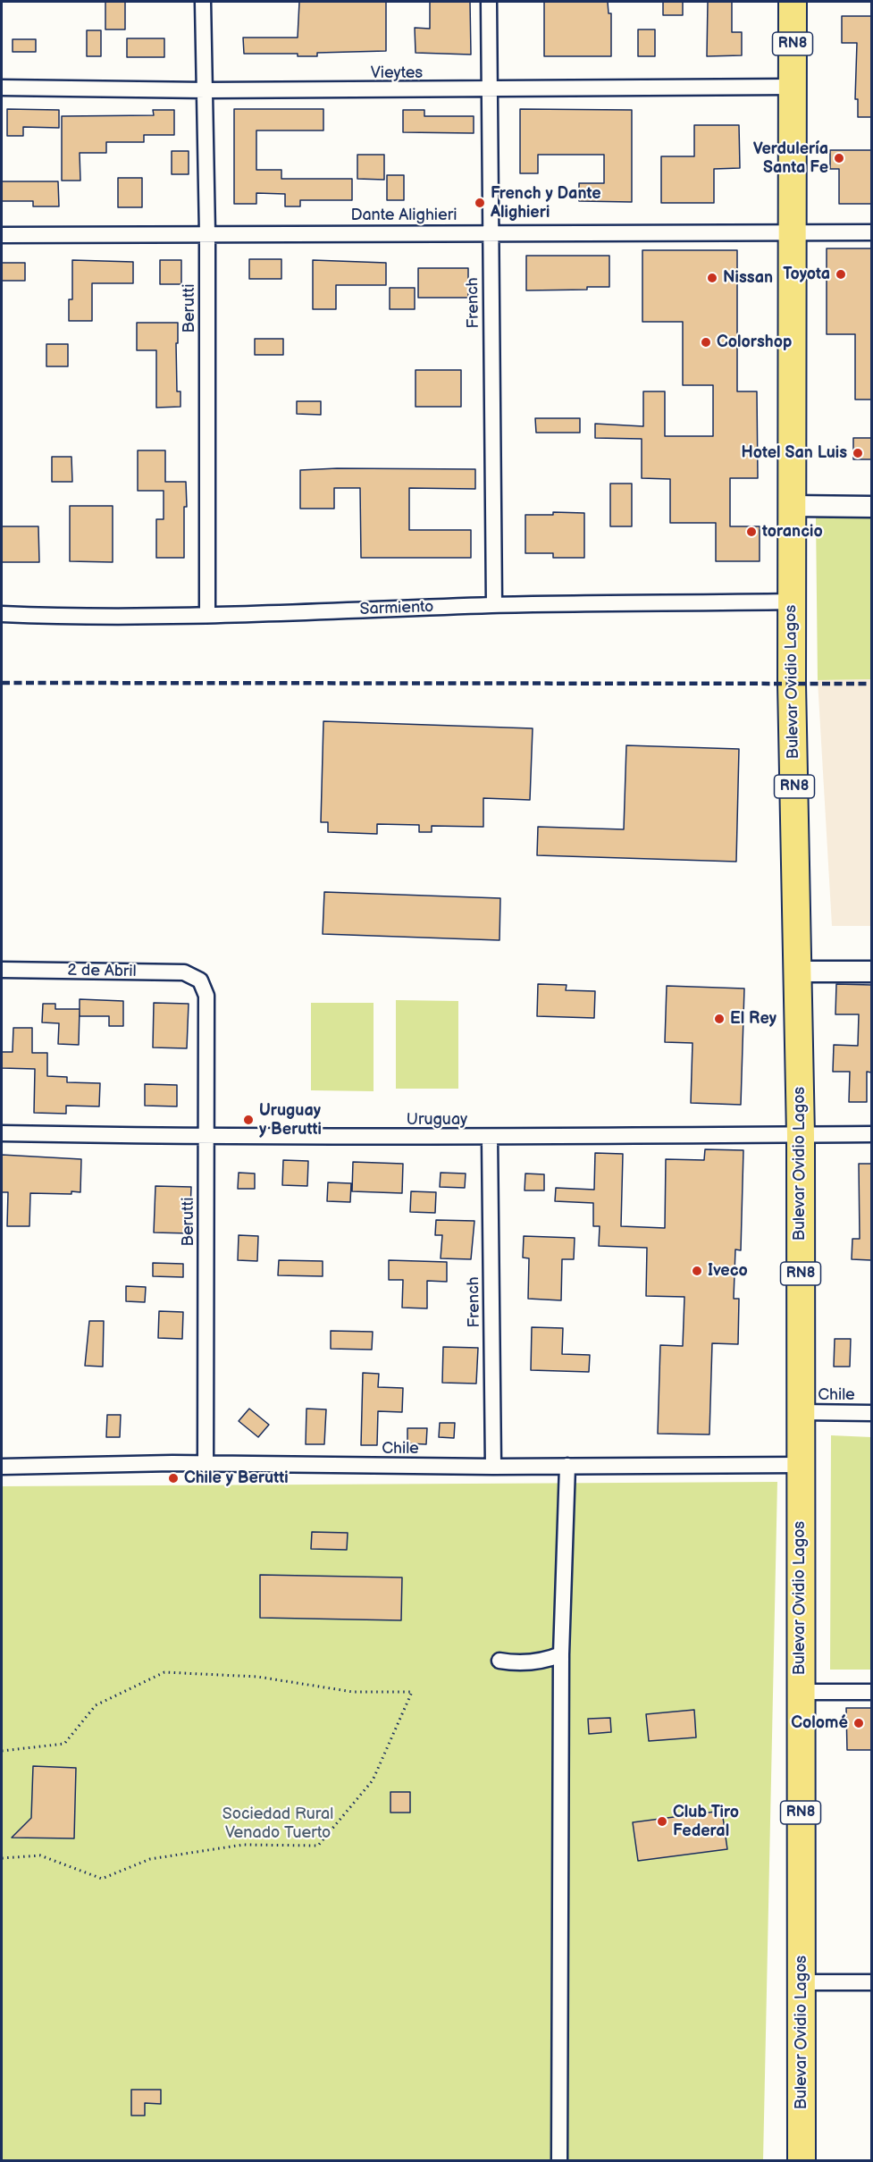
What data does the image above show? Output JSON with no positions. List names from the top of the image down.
{
  "streets": {
    "highway": ["RN8", "Bulevar Ovidio Lagos"],
    "street": [
      "Vieytes",
      "Dante Alighieri",
      "French",
      "Berutti",
      "Sarmiento",
      "2 de Abril",
      "Uruguay",
      "Chile"
    ]
  },
  "crossings": [
    ["RN8", "Vieytes"],
    ["RN8", "Dante Alighieri"],
    ["RN8", "Bulevar Ovidio Lagos"],
    ["Vieytes", "French"],
    ["Vieytes", "Berutti"],
    ["Dante Alighieri", "French"],
    ["Dante Alighieri", "Berutti"],
    ["Dante Alighieri", "Bulevar Ovidio Lagos"],
    ["French", "Sarmiento"],
    ["French", "Uruguay"],
    ["French", "Chile"],
    ["Berutti", "Sarmiento"],
    ["Berutti", "2 de Abril"],
    ["Berutti", "Uruguay"],
    ["Berutti", "Chile"],
    ["Sarmiento", "Bulevar Ovidio Lagos"],
    ["Bulevar Ovidio Lagos", "Uruguay"],
    ["Bulevar Ovidio Lagos", "Chile"]
  ],
  "parks": ["Sociedad Rural Venado Tuerto"],
  "places": [
    "Verdulería Santa Fe",
    "French y Dante Alighieri",
    "Toyota",
    "Nissan",
    "Colorshop",
    "Hotel San Luis",
    "torancio",
    "El Rey",
    "Uruguay y Berutti",
    "Iveco",
    "Chile y Berutti",
    "Colomé",
    "Club Tiro Federal"
  ]
}
